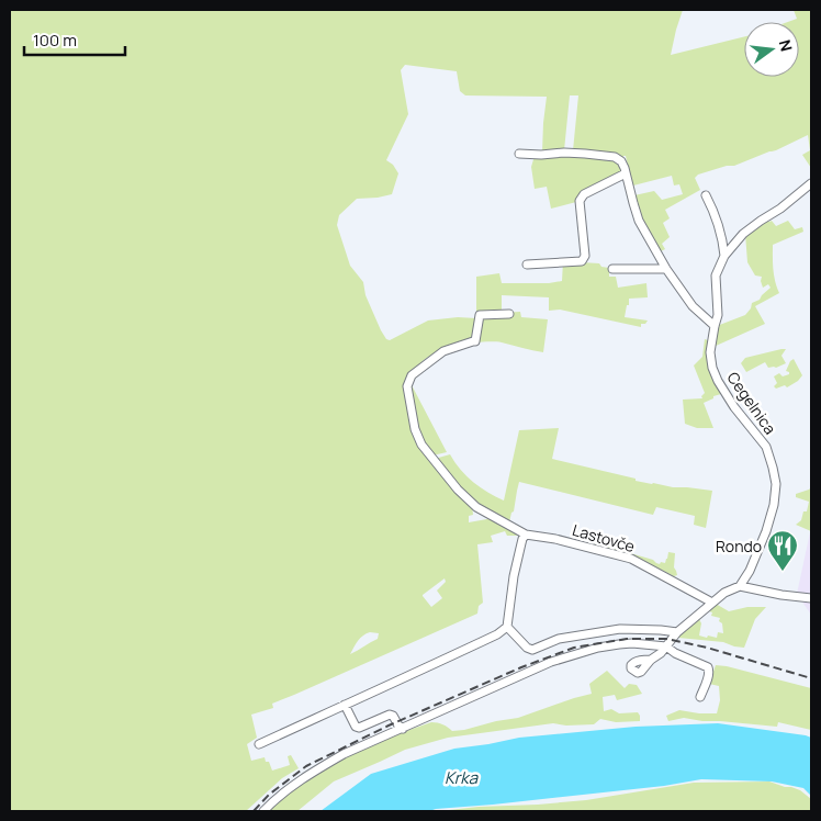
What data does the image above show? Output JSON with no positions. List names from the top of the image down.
{
  "streets": {
    "street": ["Cegelnica", "Lastovče"]
  },
  "water": ["Krka"],
  "places": {
    "restaurant": ["Rondo"]
  },
  "scale_bar": "100 m",
  "north": "right"
}
